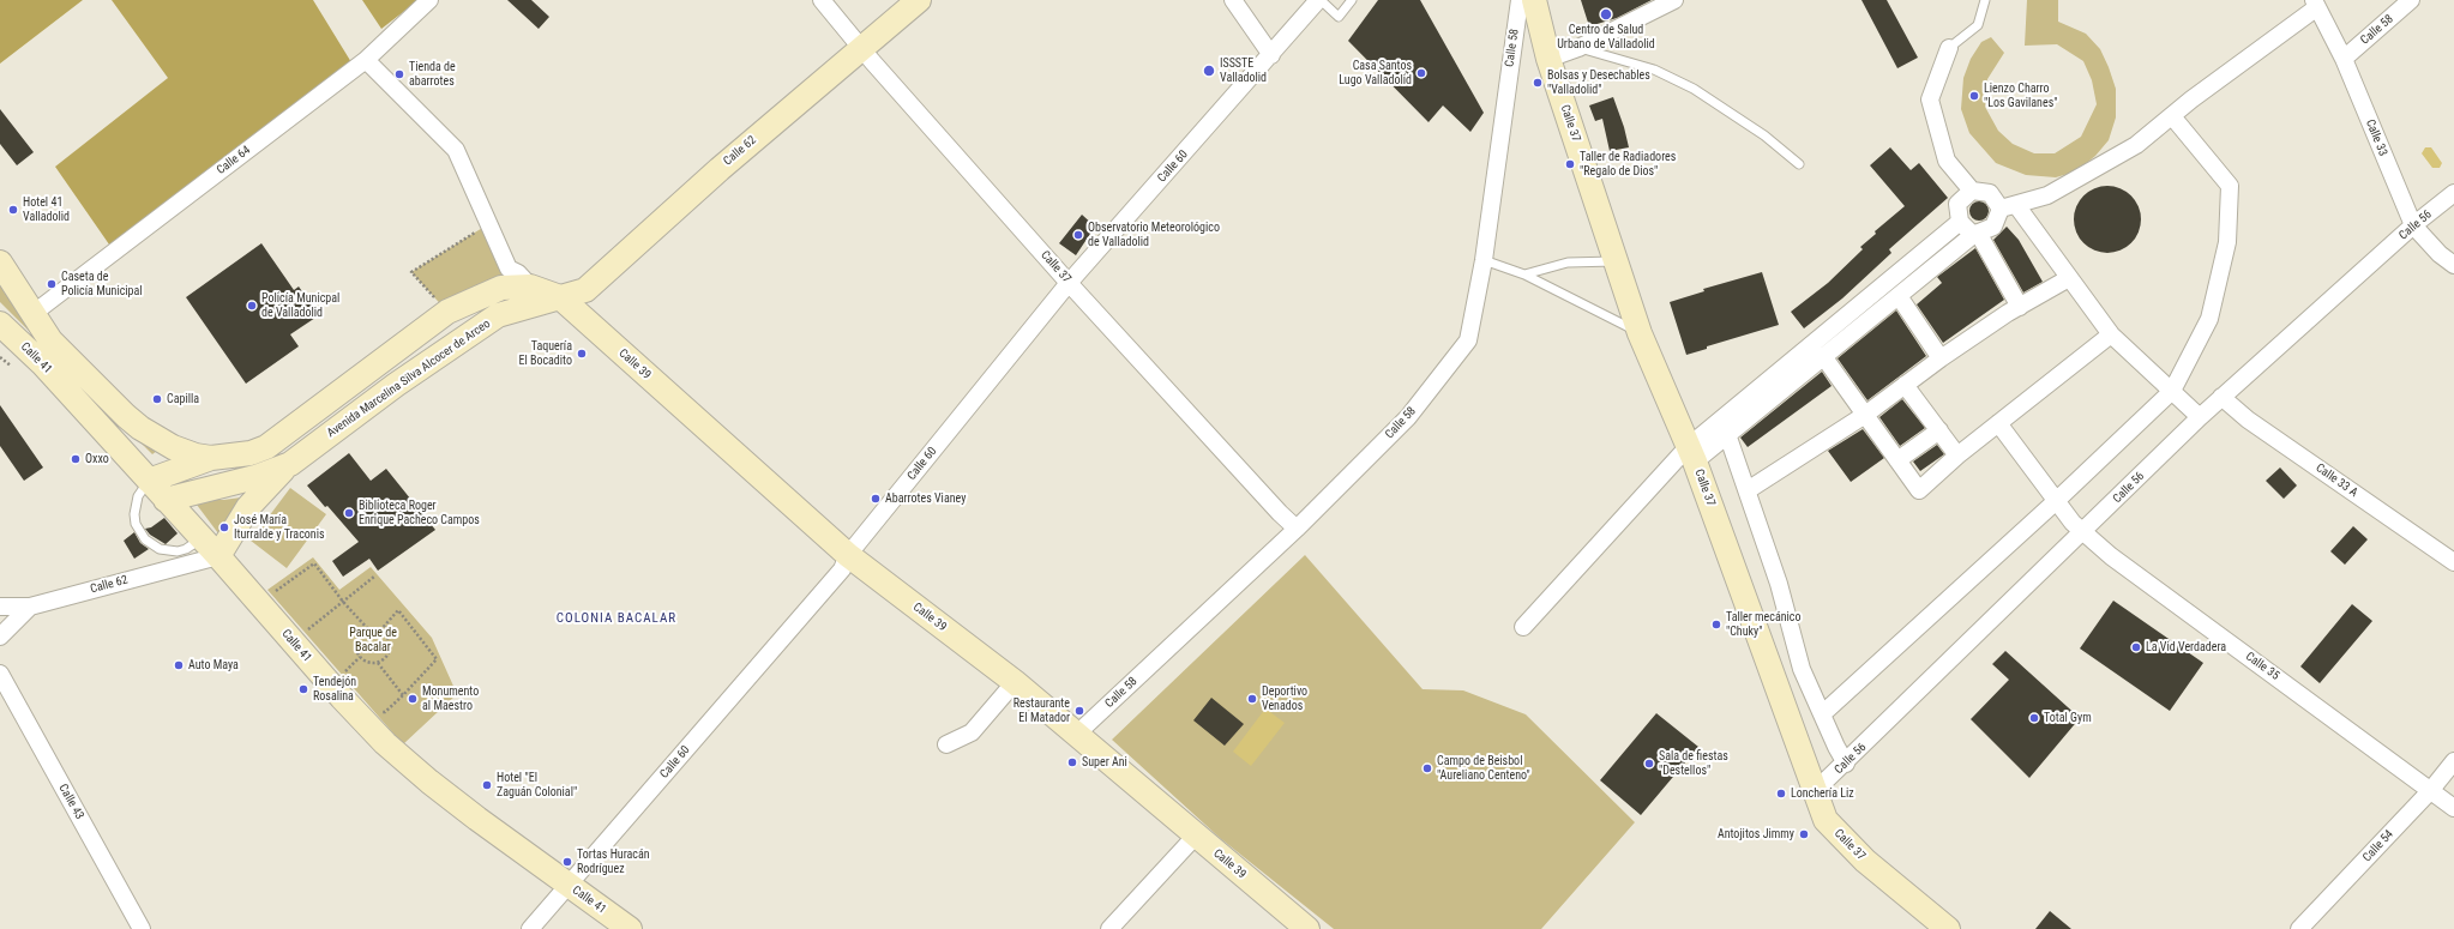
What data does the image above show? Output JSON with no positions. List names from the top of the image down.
{
  "streets": {
    "main road": [
      "Calle 37",
      "Calle 62",
      "Calle 41",
      "Calle 39",
      "Avenida Marcelina Silva Alcocer de Arceo"
    ],
    "street": [
      "Calle 58",
      "Calle 33",
      "Calle 64",
      "Calle 60",
      "Calle 56",
      "Calle 33 A",
      "Calle 35",
      "Calle 43",
      "Calle 54"
    ]
  },
  "crossings": [
    ["Calle 58", "Calle 37"],
    ["Calle 58", "Calle 33"],
    ["Calle 58", "Calle 39"],
    ["Calle 37", "Calle 62"],
    ["Calle 37", "Calle 60"],
    ["Calle 37", "Calle 56"],
    ["Calle 33", "Calle 56"],
    ["Calle 62", "Calle 41"],
    ["Calle 62", "Calle 39"],
    ["Calle 62", "Avenida Marcelina Silva Alcocer de Arceo"],
    ["Calle 64", "Calle 41"],
    ["Calle 64", "Calle 39"],
    ["Calle 60", "Calle 41"],
    ["Calle 60", "Calle 39"],
    ["Calle 56", "Calle 33 A"],
    ["Calle 56", "Calle 35"],
    ["Calle 41", "Avenida Marcelina Silva Alcocer de Arceo"],
    ["Calle 39", "Avenida Marcelina Silva Alcocer de Arceo"],
    ["Calle 35", "Calle 54"]
  ],
  "districts": ["COLONIA BACALAR"],
  "parks": ["Parque de Bacalar"],
  "places": [
    "Centro de Salud Urbano de Valladolid",
    "ISSSTE Valladolid",
    "Casa Santos Lugo Valladolid",
    "Tienda de abarrotes",
    "Bolsas y Desechables \"Valladolid\"",
    "Lienzo Charro \"Los Gavilanes\"",
    "Taller de Radiadores \"Regalo de Dios\"",
    "Hotel 41 Valladolid",
    "Observatorio Meteorológico de Valladolid",
    "Caseta de Policía Municipal",
    "Policía Municpal de Valladolid",
    "Taquería El Bocadito",
    "Capilla",
    "Oxxo",
    "Abarrotes Vianey",
    "Biblioteca Roger Enrique Pacheco Campos",
    "José María Iturralde y Traconis",
    "Taller mecánico \"Chuky\"",
    "La Vid Verdadera",
    "Auto Maya",
    "Tendejón Rosalina",
    "Monumento al Maestro",
    "Deportivo Venados",
    "Restaurante El Matador",
    "Total Gym",
    "Super Ani",
    "Sala de fiestas \"Destellos\"",
    "Campo de Beisbol \"Aureliano Centeno\"",
    "Hotel \"El Zaguán Colonial\"",
    "Lonchería Liz",
    "Antojitos Jimmy",
    "Tortas Huracán Rodríguez"
  ]
}
